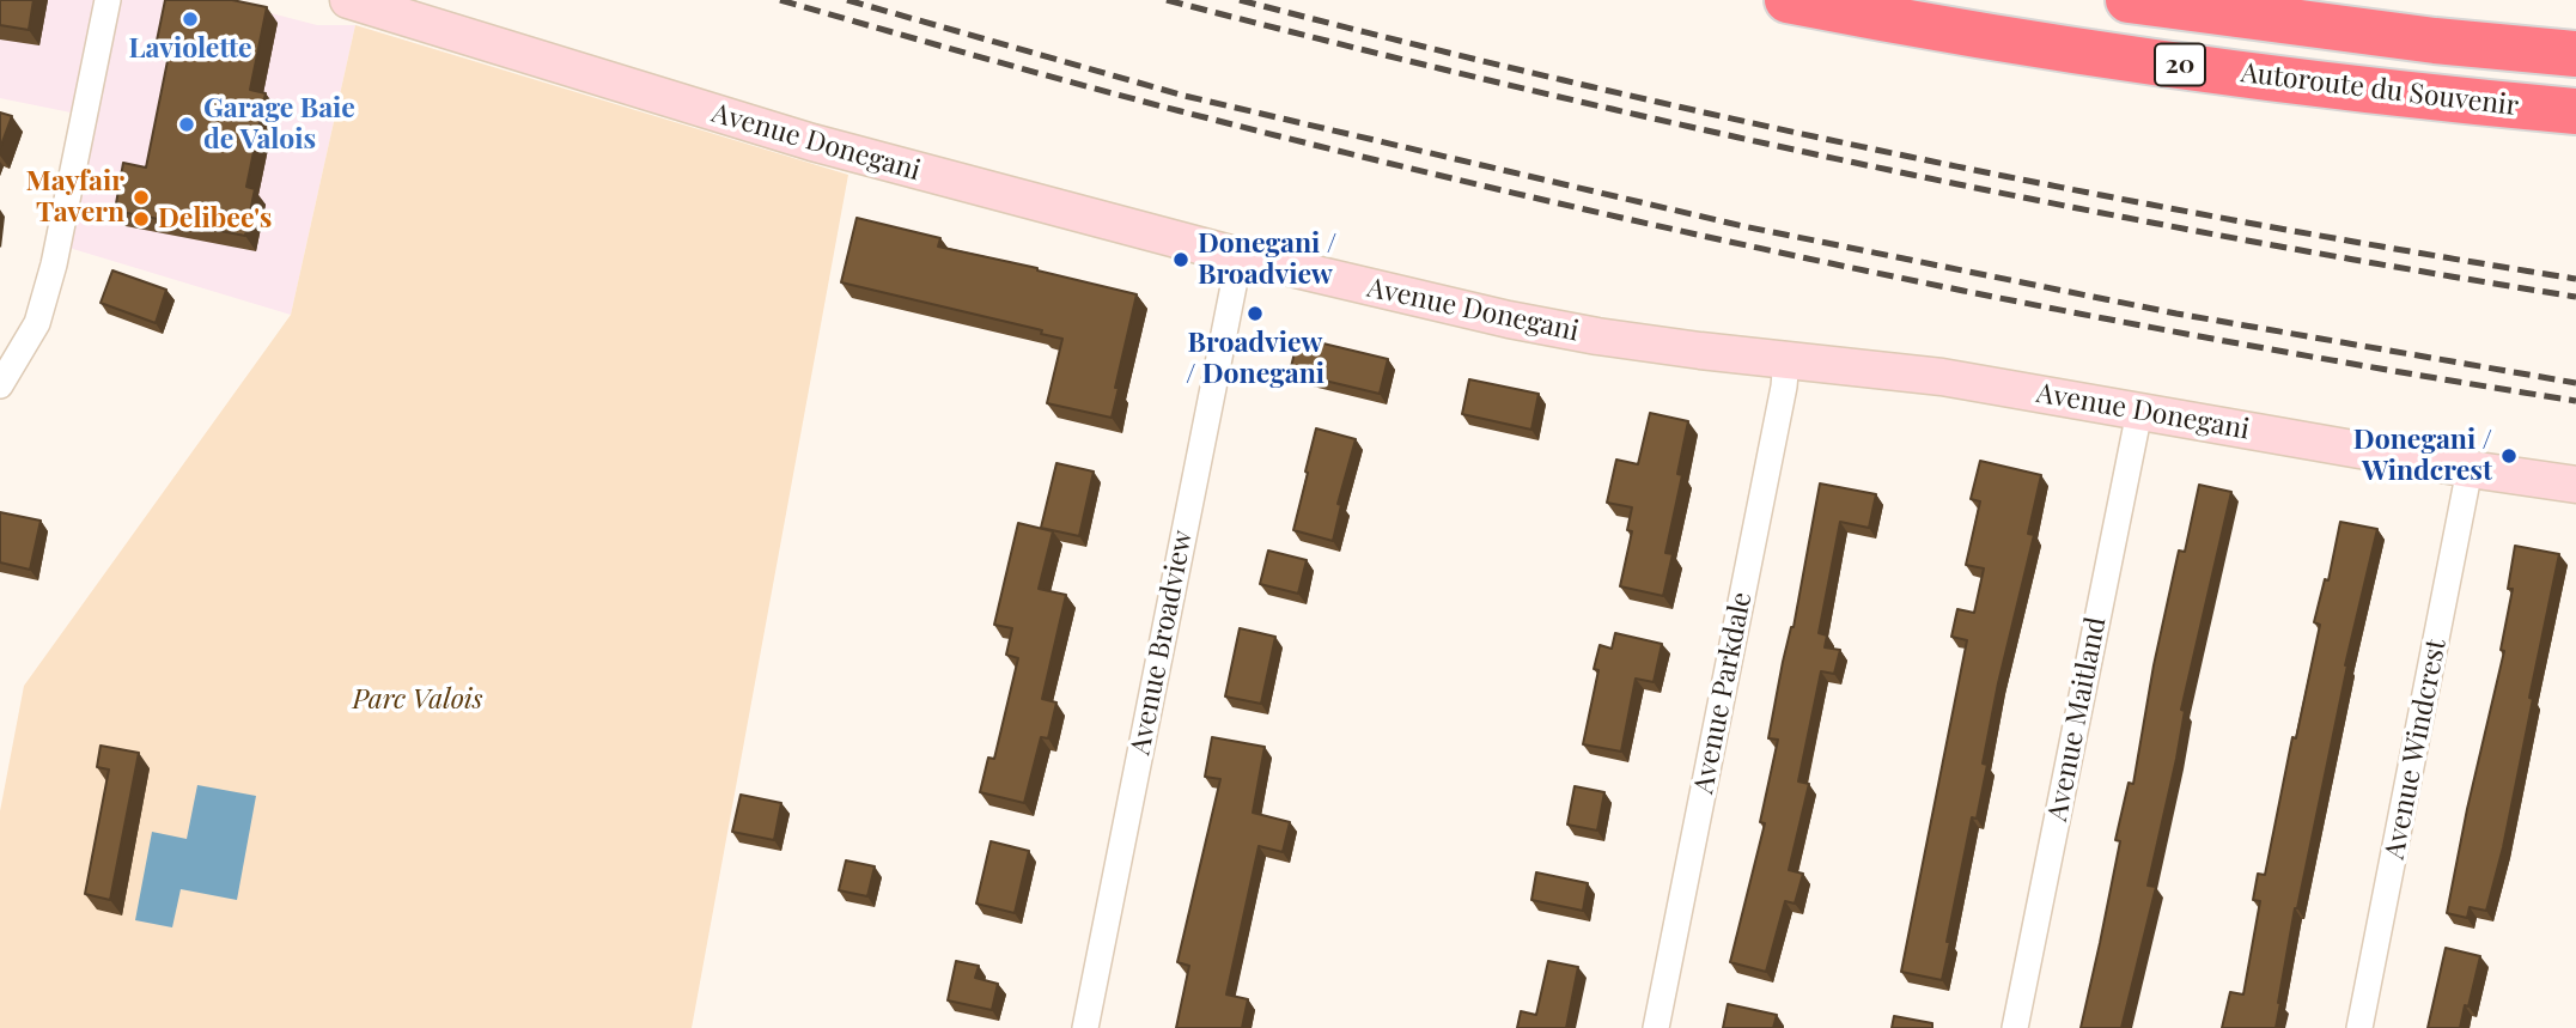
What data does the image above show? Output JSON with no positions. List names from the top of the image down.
{
  "streets": {
    "highway": ["20", "Autoroute du Souvenir"],
    "street": [
      "Avenue Donegani",
      "Avenue Broadview",
      "Avenue Parkdale",
      "Avenue Maitland",
      "Avenue Windcrest"
    ]
  },
  "crossings": [
    ["Avenue Donegani", "Avenue Broadview"],
    ["Avenue Donegani", "Avenue Parkdale"],
    ["Avenue Donegani", "Avenue Maitland"],
    ["Avenue Donegani", "Avenue Windcrest"]
  ],
  "parks": ["Parc Valois"],
  "places": [
    "Laviolette",
    "Garage Baie de Valois",
    "Mayfair Tavern",
    "Delibee's",
    "Donegani / Broadview",
    "Broadview / Donegani",
    "Donegani / Windcrest"
  ]
}
